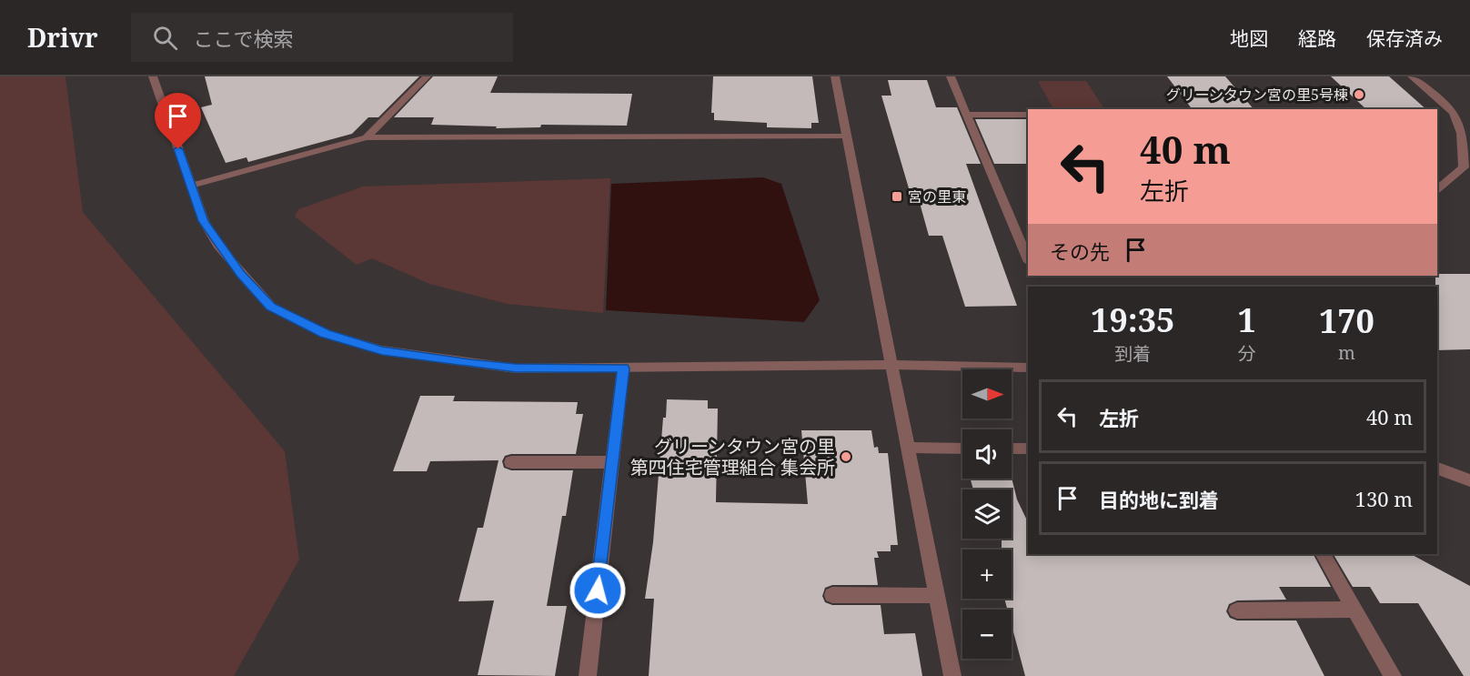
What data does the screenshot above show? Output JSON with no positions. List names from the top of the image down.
{
  "places": {
    "other": ["グリーンタウン宮の里5号棟", "グリーンタウン宮の里 第四住宅管理組合 集会所"],
    "transit": ["宮の里東"]
  },
  "north": "right",
  "page": {
    "header": "Drivr",
    "search": "ここで検索",
    "nav": ["地図", "経路", "保存済み"],
    "turn": ["40 m", "左折"],
    "then": "その先",
    "eta": [
      "19:35",
      "到着",
      "1",
      "分",
      "170",
      "m"
    ],
    "map_buttons": ["+", "−"],
    "list": [
      {
        "name": "左折",
        "value": "40 m"
      },
      {
        "name": "目的地に到着",
        "value": "130 m"
      }
    ]
  }
}
